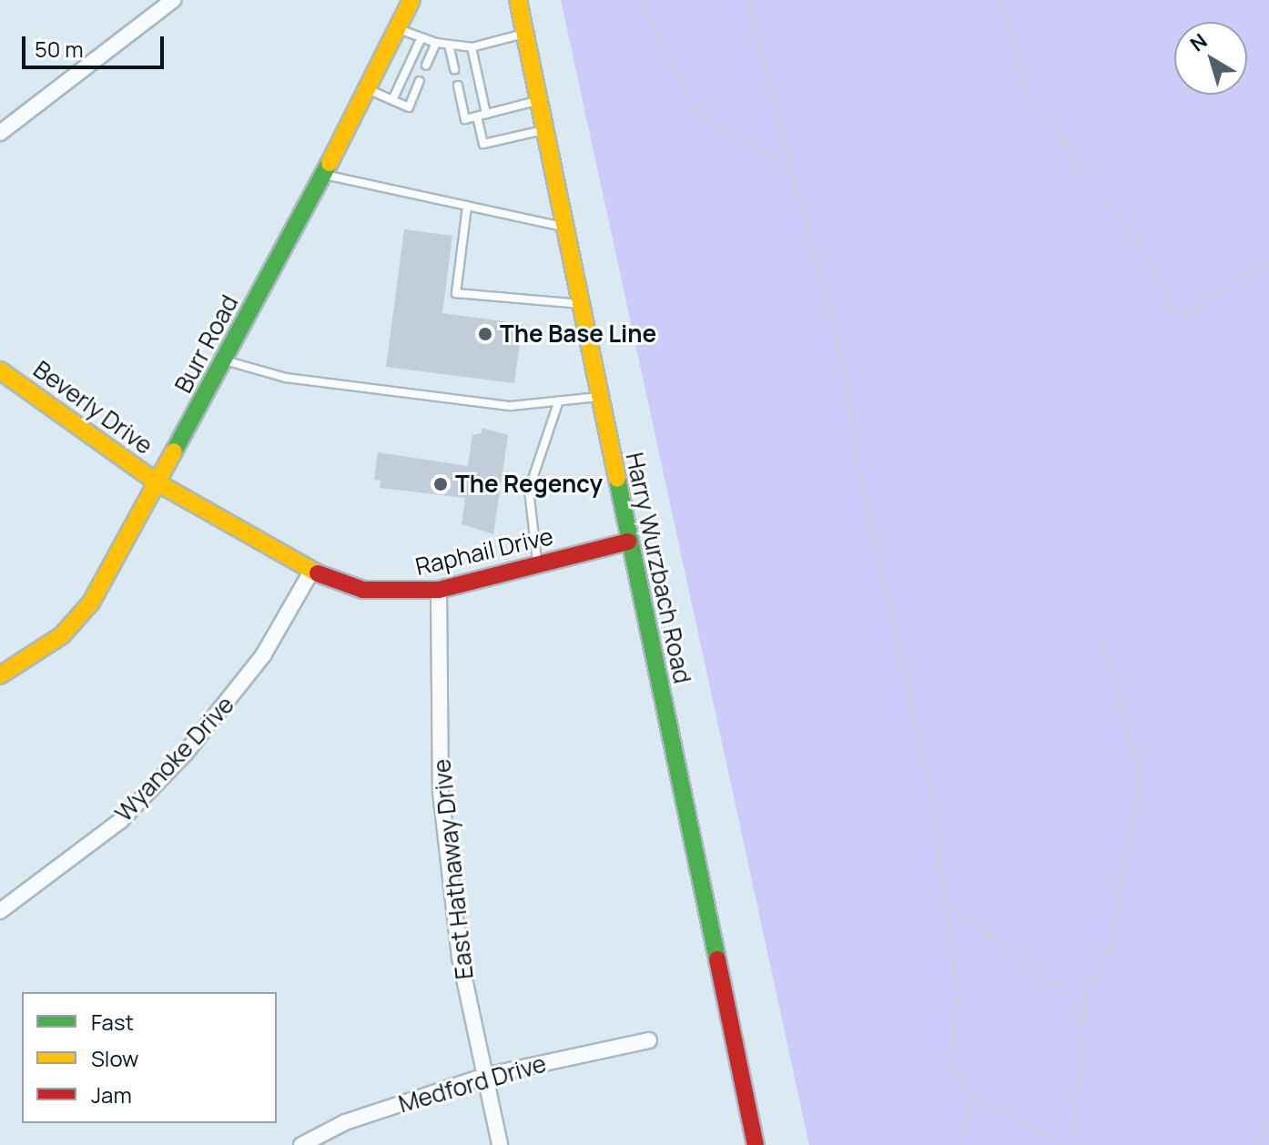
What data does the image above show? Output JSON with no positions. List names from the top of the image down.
{
  "streets": {
    "street": [
      "Burr Road",
      "Beverly Drive",
      "Raphail Drive",
      "Harry Wurzbach Road",
      "Wyanoke Drive",
      "East Hathaway Drive",
      "Medford Drive"
    ]
  },
  "crossings": [
    ["Burr Road", "Beverly Drive"],
    ["Burr Road", "Raphail Drive"],
    ["Beverly Drive", "Raphail Drive"],
    ["Raphail Drive", "Harry Wurzbach Road"],
    ["Raphail Drive", "Wyanoke Drive"],
    ["Raphail Drive", "East Hathaway Drive"],
    ["East Hathaway Drive", "Medford Drive"]
  ],
  "places": ["The Base Line", "The Regency"],
  "legend": ["Fast", "Slow", "Jam"],
  "scale_bar": "50 m",
  "north": "top left"
}
